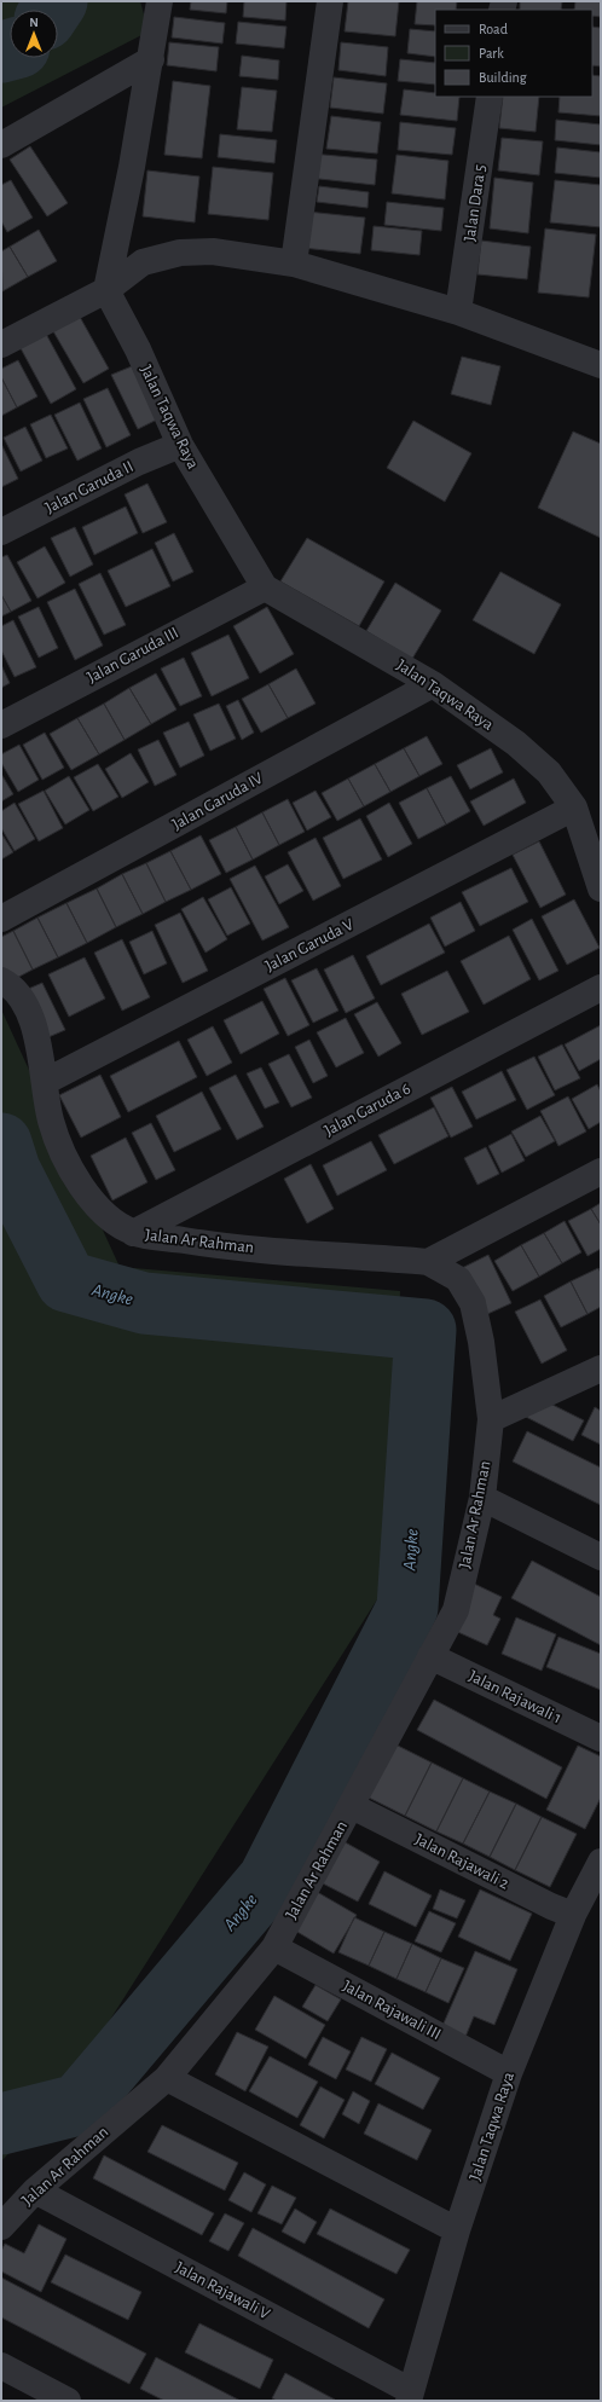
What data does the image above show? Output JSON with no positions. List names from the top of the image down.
{
  "streets": {
    "street": [
      "Jalan Dara 5",
      "Jalan Taqwa Raya",
      "Jalan Garuda II",
      "Jalan Garuda III",
      "Jalan Garuda IV",
      "Jalan Garuda V",
      "Jalan Garuda 6",
      "Jalan Ar Rahman",
      "Jalan Rajawali 1",
      "Jalan Rajawali 2",
      "Jalan Rajawali III",
      "Jalan Rajawali V"
    ]
  },
  "crossings": [
    ["Jalan Taqwa Raya", "Jalan Garuda II"],
    ["Jalan Taqwa Raya", "Jalan Garuda III"],
    ["Jalan Taqwa Raya", "Jalan Garuda IV"],
    ["Jalan Taqwa Raya", "Jalan Garuda V"],
    ["Jalan Taqwa Raya", "Jalan Rajawali 2"],
    ["Jalan Taqwa Raya", "Jalan Rajawali III"],
    ["Jalan Taqwa Raya", "Jalan Rajawali V"],
    ["Jalan Garuda V", "Jalan Ar Rahman"],
    ["Jalan Garuda 6", "Jalan Ar Rahman"],
    ["Jalan Ar Rahman", "Jalan Rajawali 1"],
    ["Jalan Ar Rahman", "Jalan Rajawali 2"],
    ["Jalan Ar Rahman", "Jalan Rajawali III"],
    ["Jalan Ar Rahman", "Jalan Rajawali V"]
  ],
  "water": ["Angke"],
  "legend": ["Road", "Park", "Building"],
  "north": "top"
}
